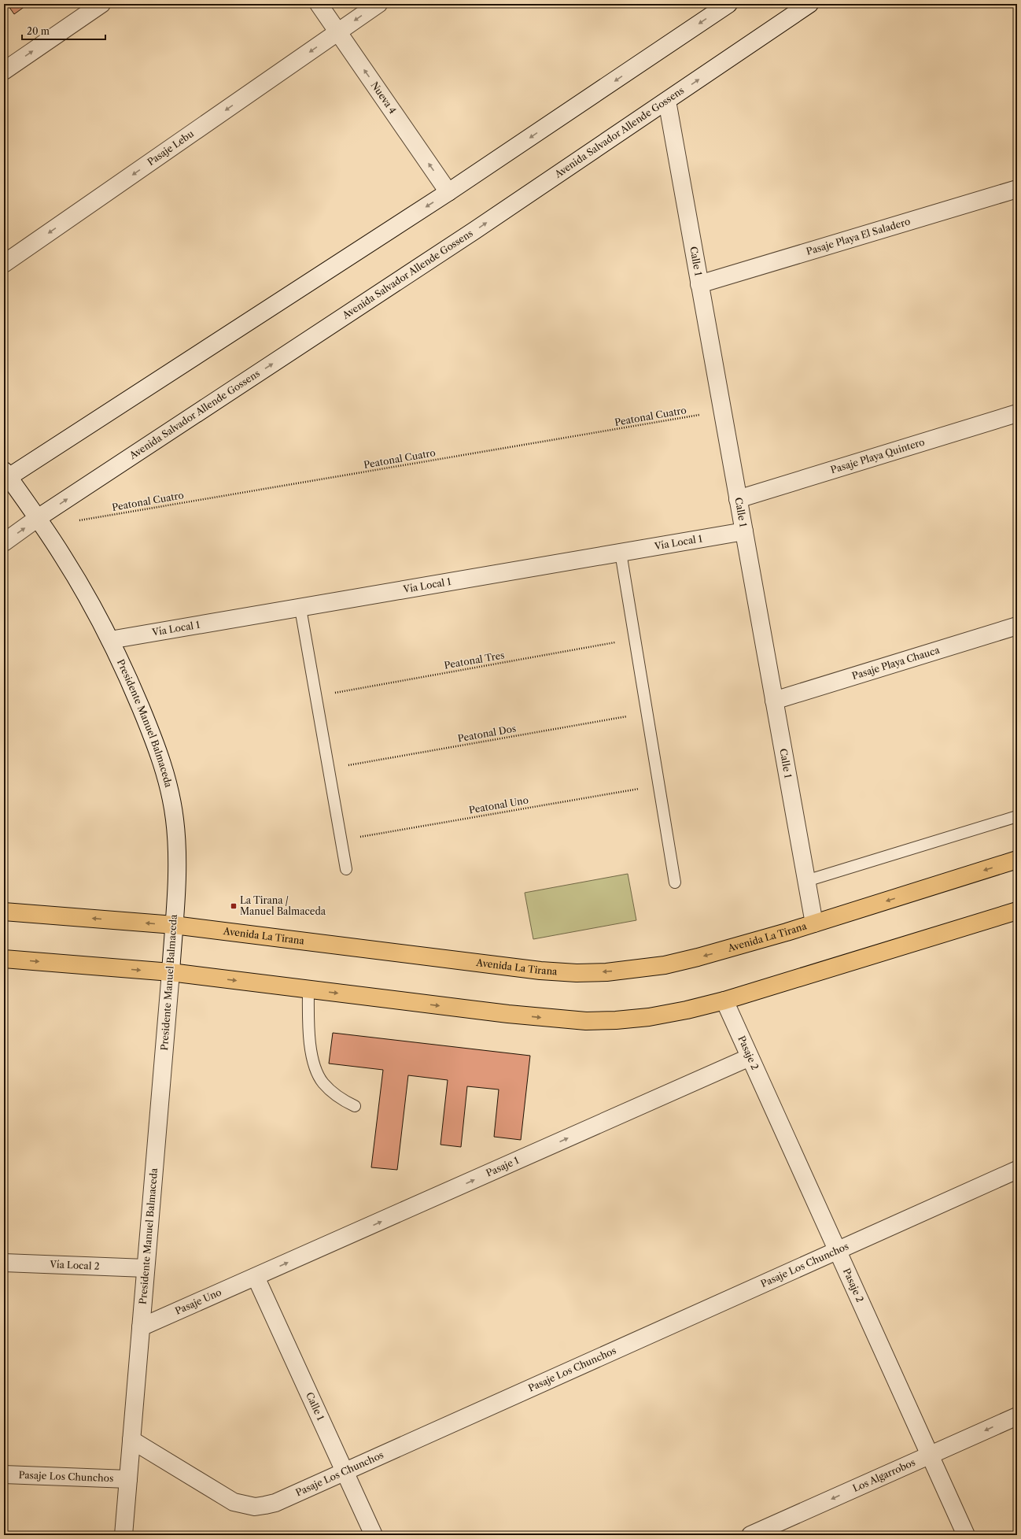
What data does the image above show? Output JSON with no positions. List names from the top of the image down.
{
  "streets": {
    "highway": ["Avenida La Tirana"],
    "street": [
      "Nueva 4",
      "Avenida Salvador Allende Gossens",
      "Pasaje Lebu",
      "Pasaje Playa El Saladero",
      "Calle 1",
      "Pasaje Playa Quintero",
      "Vía Local 1",
      "Pasaje Playa Chauca",
      "Presidente Manuel Balmaceda",
      "Pasaje 2",
      "Pasaje 1",
      "Vía Local 2",
      "Pasaje Los Chunchos",
      "Pasaje Uno",
      "Los Algarrobos"
    ],
    "path": [
      "Peatonal Cuatro",
      "Peatonal Tres",
      "Peatonal Dos",
      "Peatonal Uno"
    ]
  },
  "crossings": [
    ["Nueva 4", "Pasaje Lebu"],
    ["Avenida Salvador Allende Gossens", "Calle 1"],
    ["Avenida Salvador Allende Gossens", "Presidente Manuel Balmaceda"],
    ["Pasaje Playa El Saladero", "Calle 1"],
    ["Calle 1", "Peatonal Cuatro"],
    ["Calle 1", "Pasaje Playa Quintero"],
    ["Calle 1", "Vía Local 1"],
    ["Calle 1", "Pasaje Playa Chauca"],
    ["Calle 1", "Avenida La Tirana"],
    ["Calle 1", "Pasaje 1"],
    ["Calle 1", "Pasaje Los Chunchos"],
    ["Calle 1", "Pasaje Uno"],
    ["Vía Local 1", "Presidente Manuel Balmaceda"],
    ["Presidente Manuel Balmaceda", "Avenida La Tirana"],
    ["Presidente Manuel Balmaceda", "Vía Local 2"],
    ["Presidente Manuel Balmaceda", "Pasaje Los Chunchos"],
    ["Presidente Manuel Balmaceda", "Pasaje Uno"],
    ["Pasaje 2", "Pasaje 1"],
    ["Pasaje 2", "Pasaje Los Chunchos"],
    ["Pasaje 2", "Los Algarrobos"],
    ["Pasaje 1", "Pasaje Uno"]
  ],
  "one_way": [
    "Nueva 4",
    "Pasaje Lebu",
    "Pasaje 1",
    "Los Algarrobos"
  ],
  "places": {
    "transit": ["La Tirana / Manuel Balmaceda"]
  },
  "scale_bar": "20 m"
}
